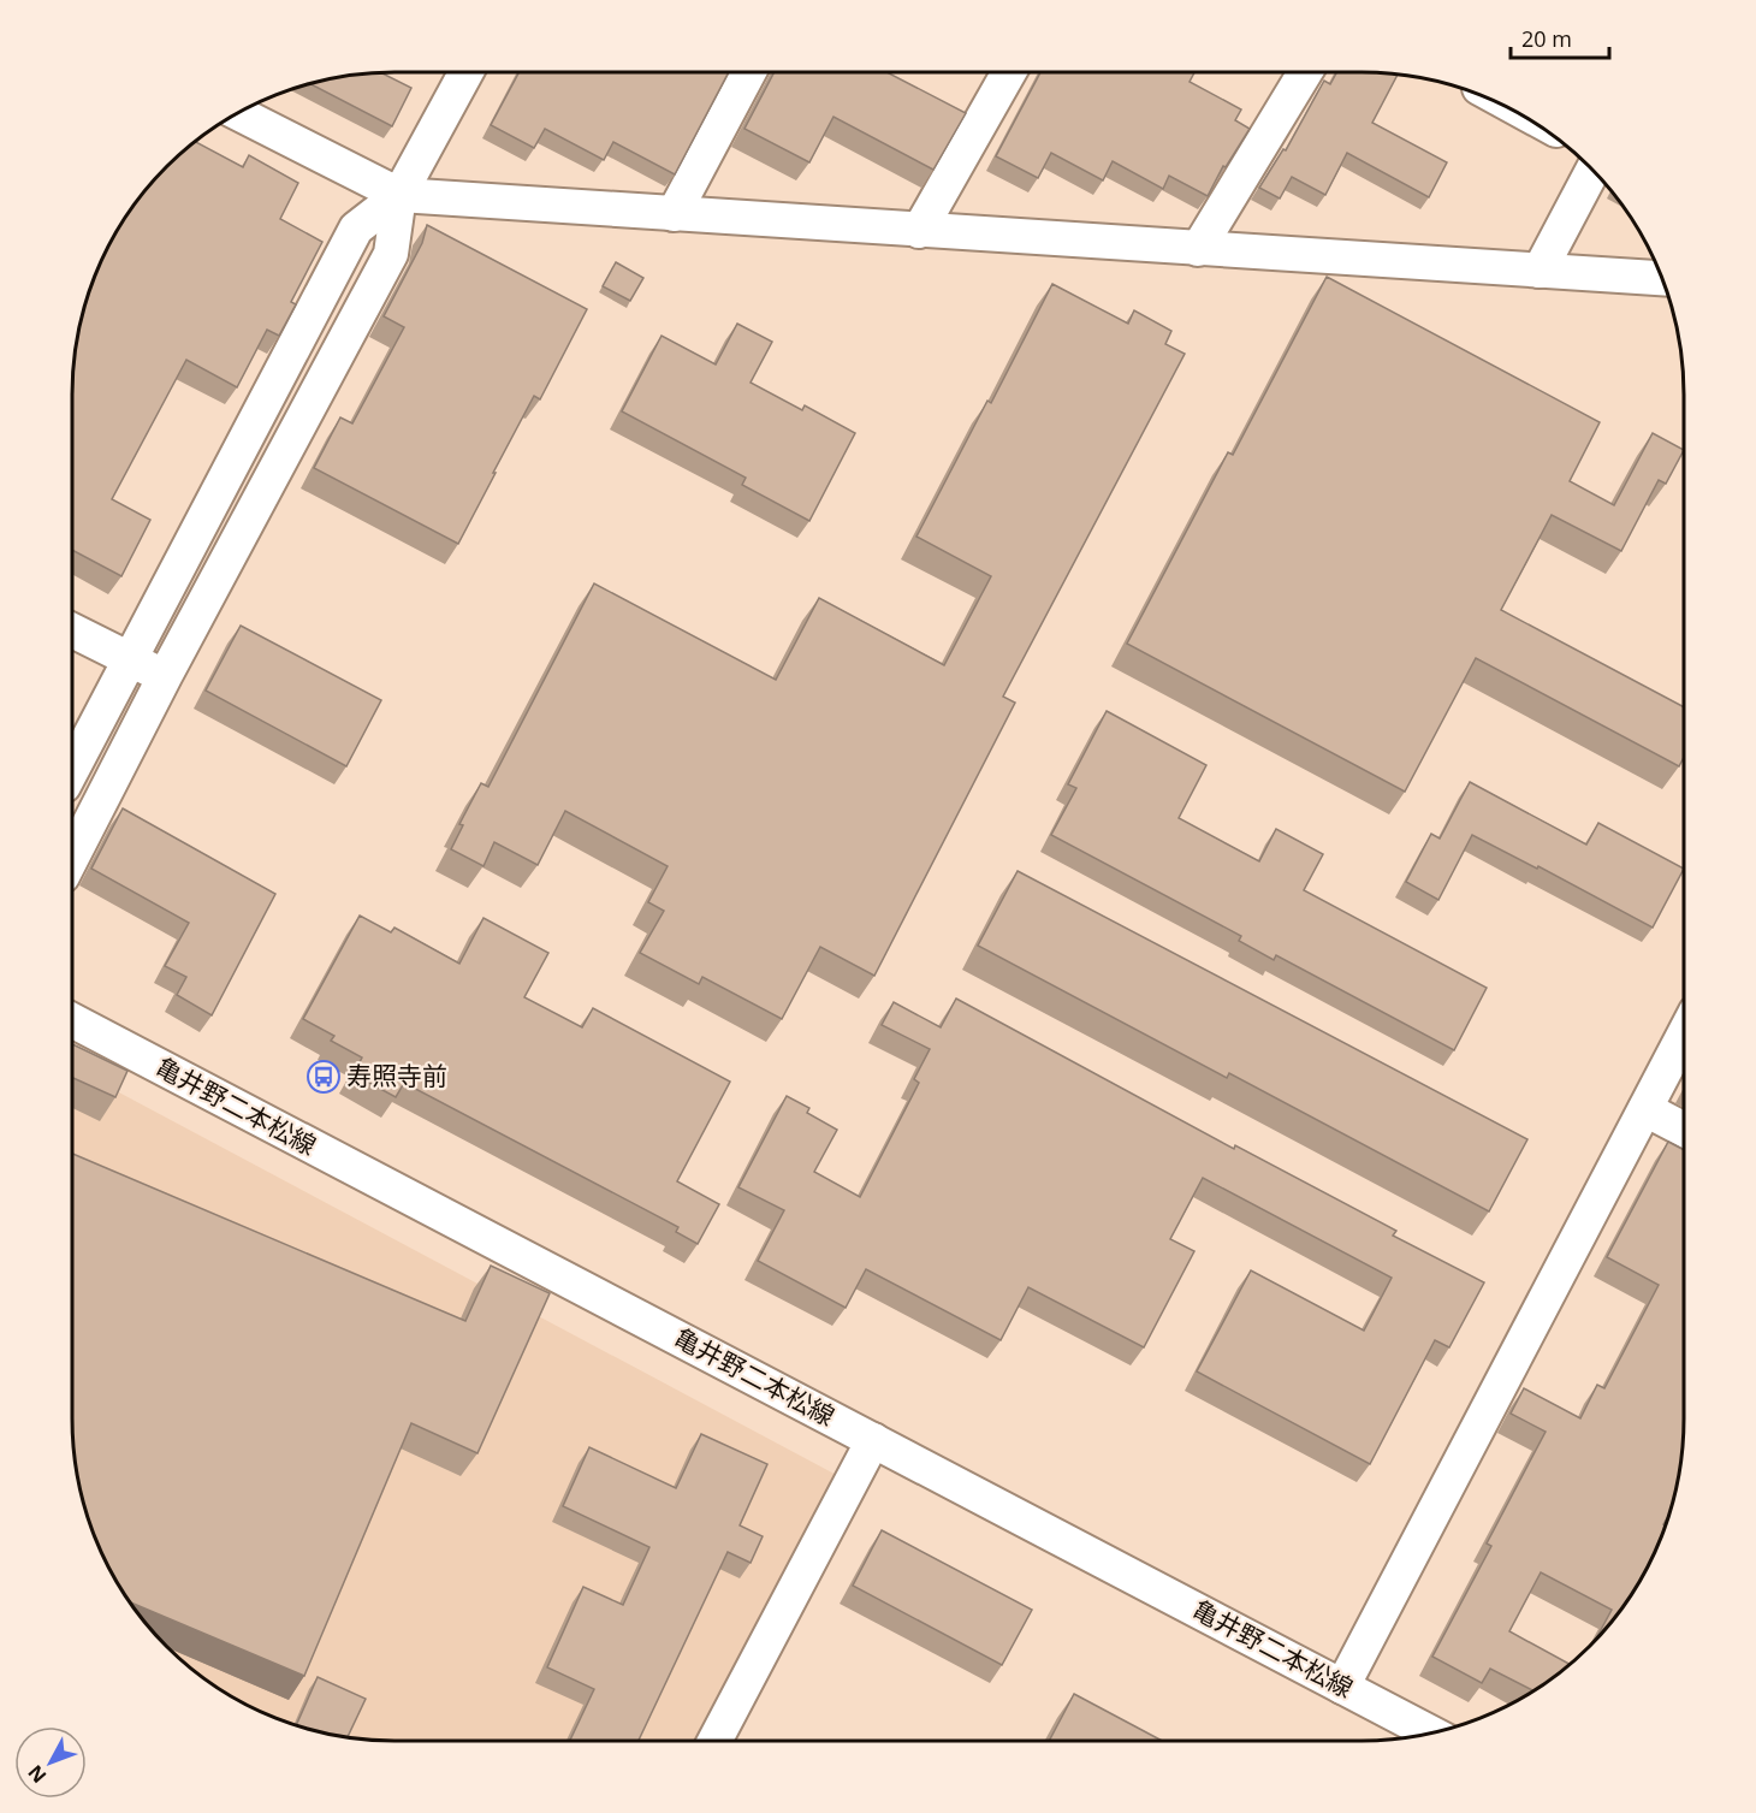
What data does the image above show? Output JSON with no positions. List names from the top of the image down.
{
  "streets": {
    "street": ["亀井野二本松線"]
  },
  "places": {
    "bus stop": ["寿照寺前"]
  },
  "scale_bar": "20 m",
  "north": "bottom left"
}
